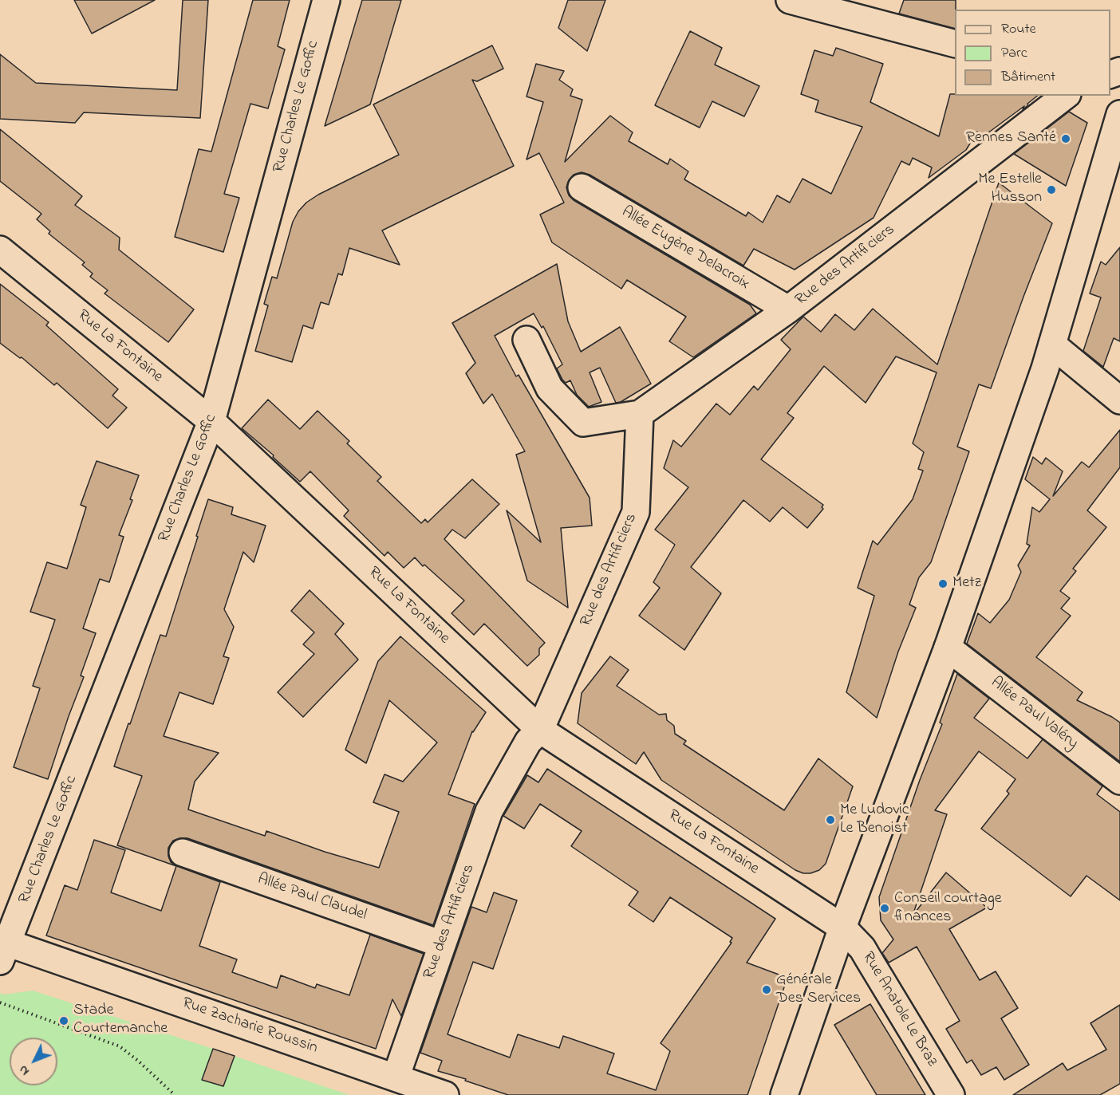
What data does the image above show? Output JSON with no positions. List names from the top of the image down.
{
  "streets": {
    "street": [
      "Rue Charles Le Goffic",
      "Allée Eugène Delacroix",
      "Rue des Artificiers",
      "Rue La Fontaine",
      "Allée Paul Valéry",
      "Allée Paul Claudel",
      "Rue Anatole Le Braz",
      "Rue Zacharie Roussin"
    ]
  },
  "crossings": [
    ["Rue Charles Le Goffic", "Rue La Fontaine"],
    ["Rue Charles Le Goffic", "Rue Zacharie Roussin"],
    ["Allée Eugène Delacroix", "Rue des Artificiers"],
    ["Rue des Artificiers", "Rue La Fontaine"],
    ["Rue des Artificiers", "Allée Paul Claudel"],
    ["Rue des Artificiers", "Rue Zacharie Roussin"],
    ["Rue La Fontaine", "Rue Anatole Le Braz"]
  ],
  "places": [
    "Rennes Santé",
    "Me Estelle Husson",
    "Metz",
    "Me Ludovic Le Benoist",
    "Conseil courtage finances",
    "Générale Des Services",
    "Stade Courtemanche"
  ],
  "legend": ["Route", "Parc", "Bâtiment"],
  "north": "bottom left"
}
